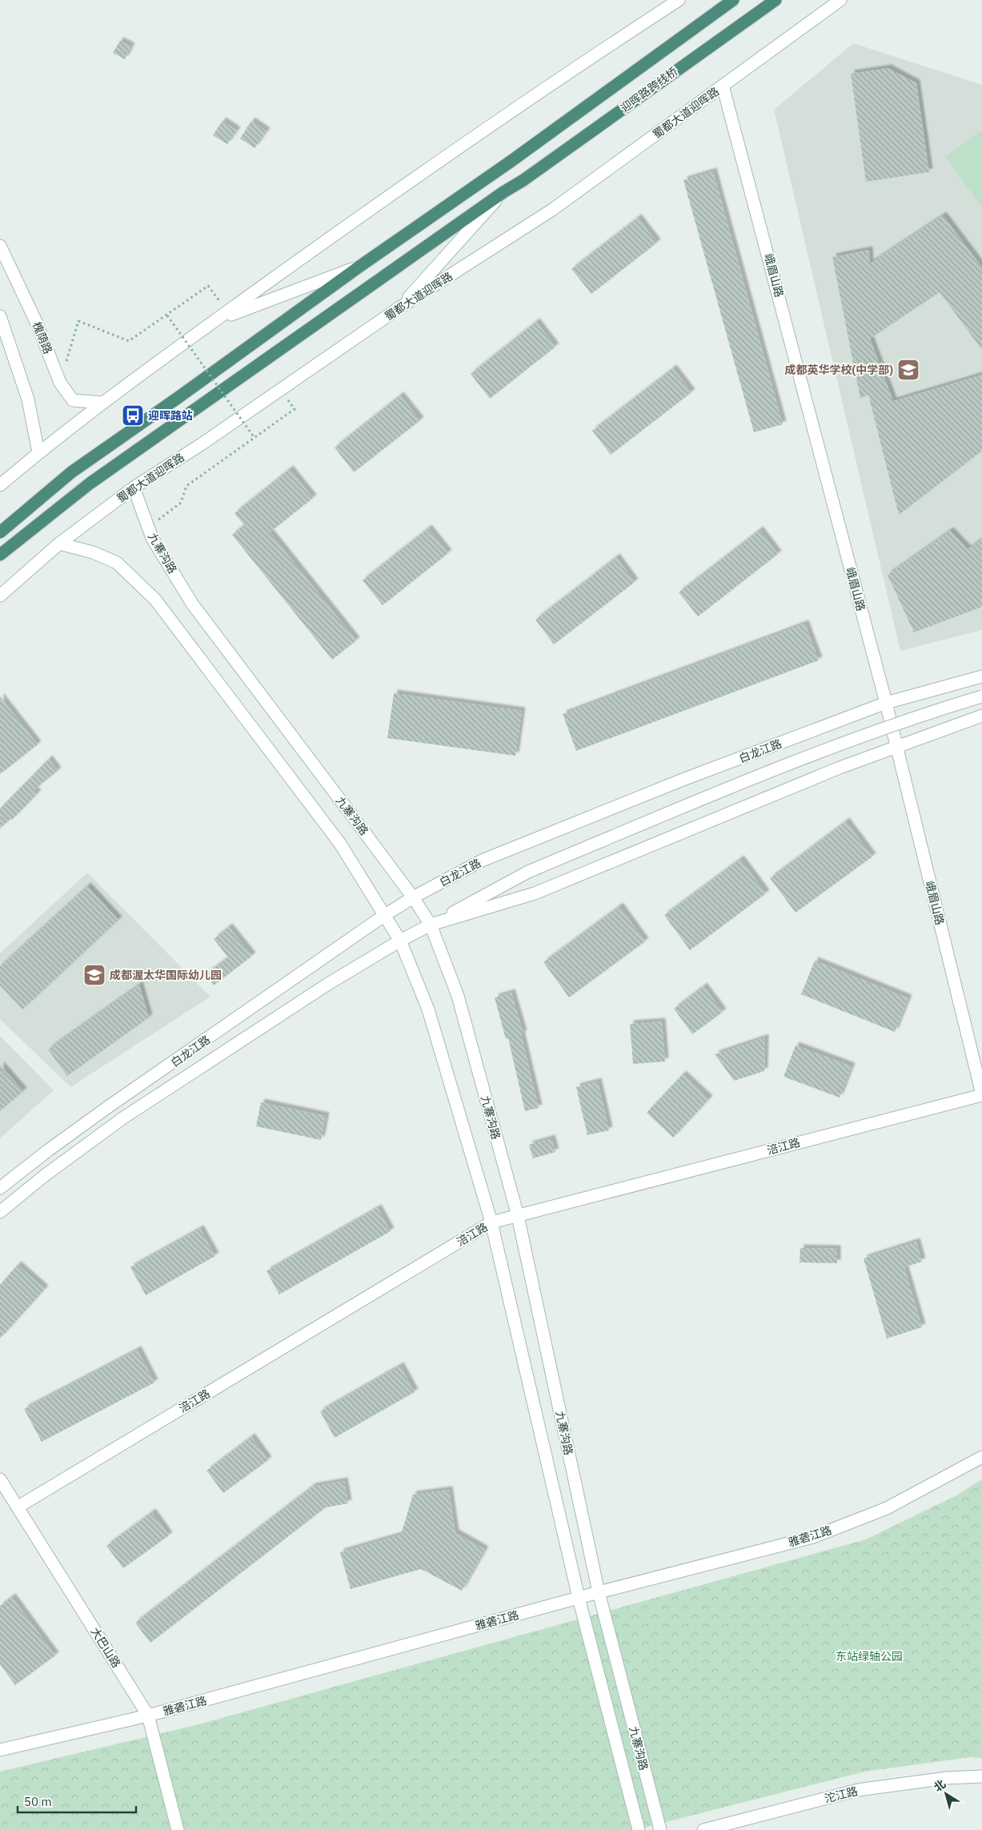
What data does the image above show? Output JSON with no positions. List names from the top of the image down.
{
  "streets": {
    "highway": ["迎晖路跨线桥"],
    "street": [
      "蜀都大道迎晖路",
      "峨眉山路",
      "槐荫路",
      "九寨沟路",
      "白龙江路",
      "涪江路",
      "雅砻江路",
      "大巴山路",
      "沱江路"
    ]
  },
  "crossings": [
    ["蜀都大道迎晖路", "峨眉山路"],
    ["蜀都大道迎晖路", "九寨沟路"],
    ["峨眉山路", "白龙江路"],
    ["峨眉山路", "涪江路"],
    ["九寨沟路", "白龙江路"],
    ["九寨沟路", "涪江路"],
    ["九寨沟路", "雅砻江路"],
    ["涪江路", "大巴山路"],
    ["雅砻江路", "大巴山路"]
  ],
  "parks": ["东站绿轴公园"],
  "places": {
    "school or university": ["成都英华学校(中学部)", "成都渥太华国际幼儿园"],
    "bus stop": ["迎晖路站"]
  },
  "scale_bar": "50 m",
  "north": "top left"
}
